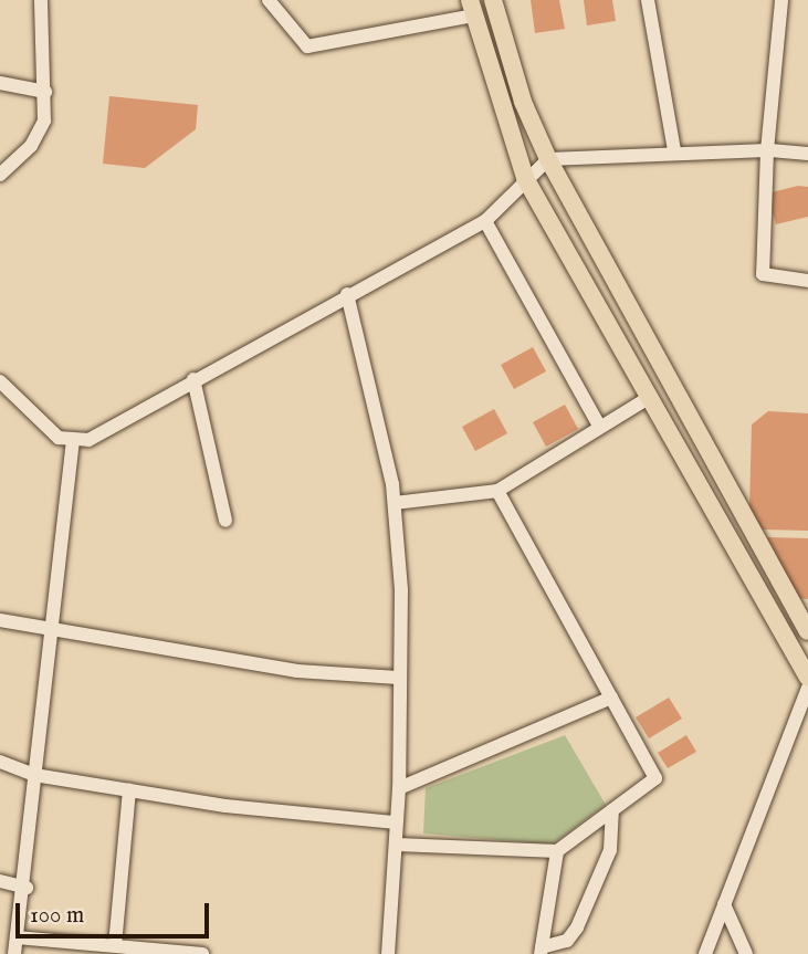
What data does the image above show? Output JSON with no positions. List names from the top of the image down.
{
  "scale_bar": "100 m"
}
